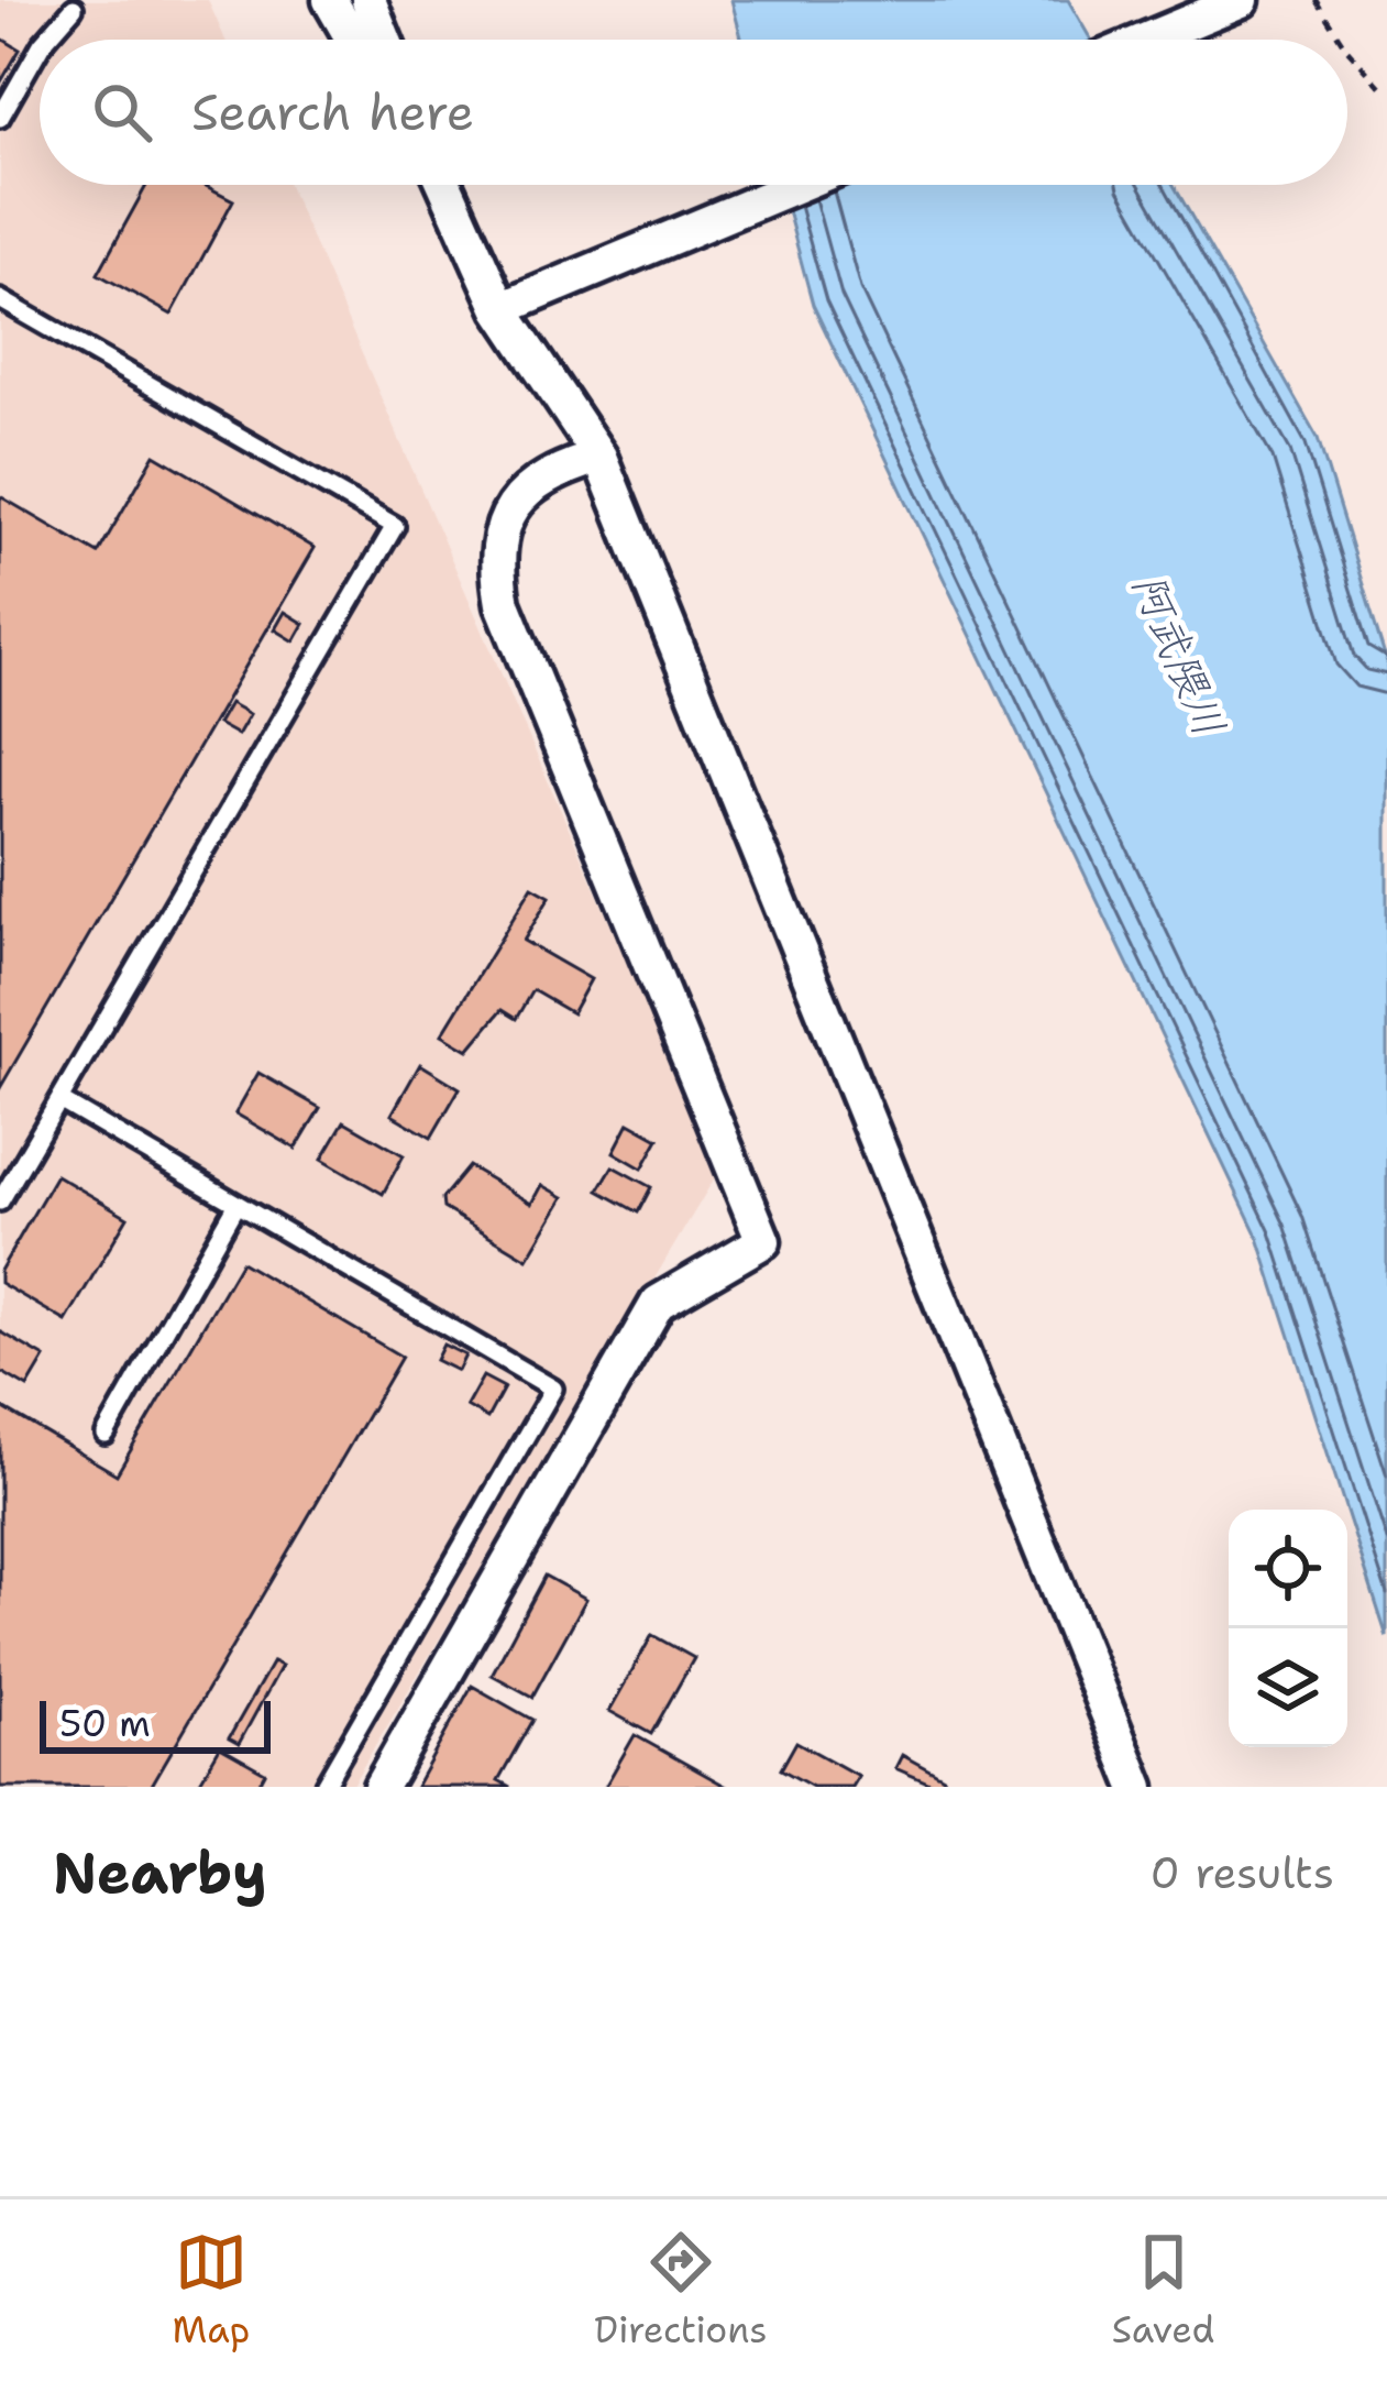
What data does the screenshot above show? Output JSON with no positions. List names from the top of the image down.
{
  "water": ["阿武隈川"],
  "scale_bar": "50 m",
  "page": {
    "search": "Search here",
    "scale": "50 m",
    "heading": ["Nearby", "0 results"],
    "nav": ["Map", "Directions", "Saved"]
  }
}
